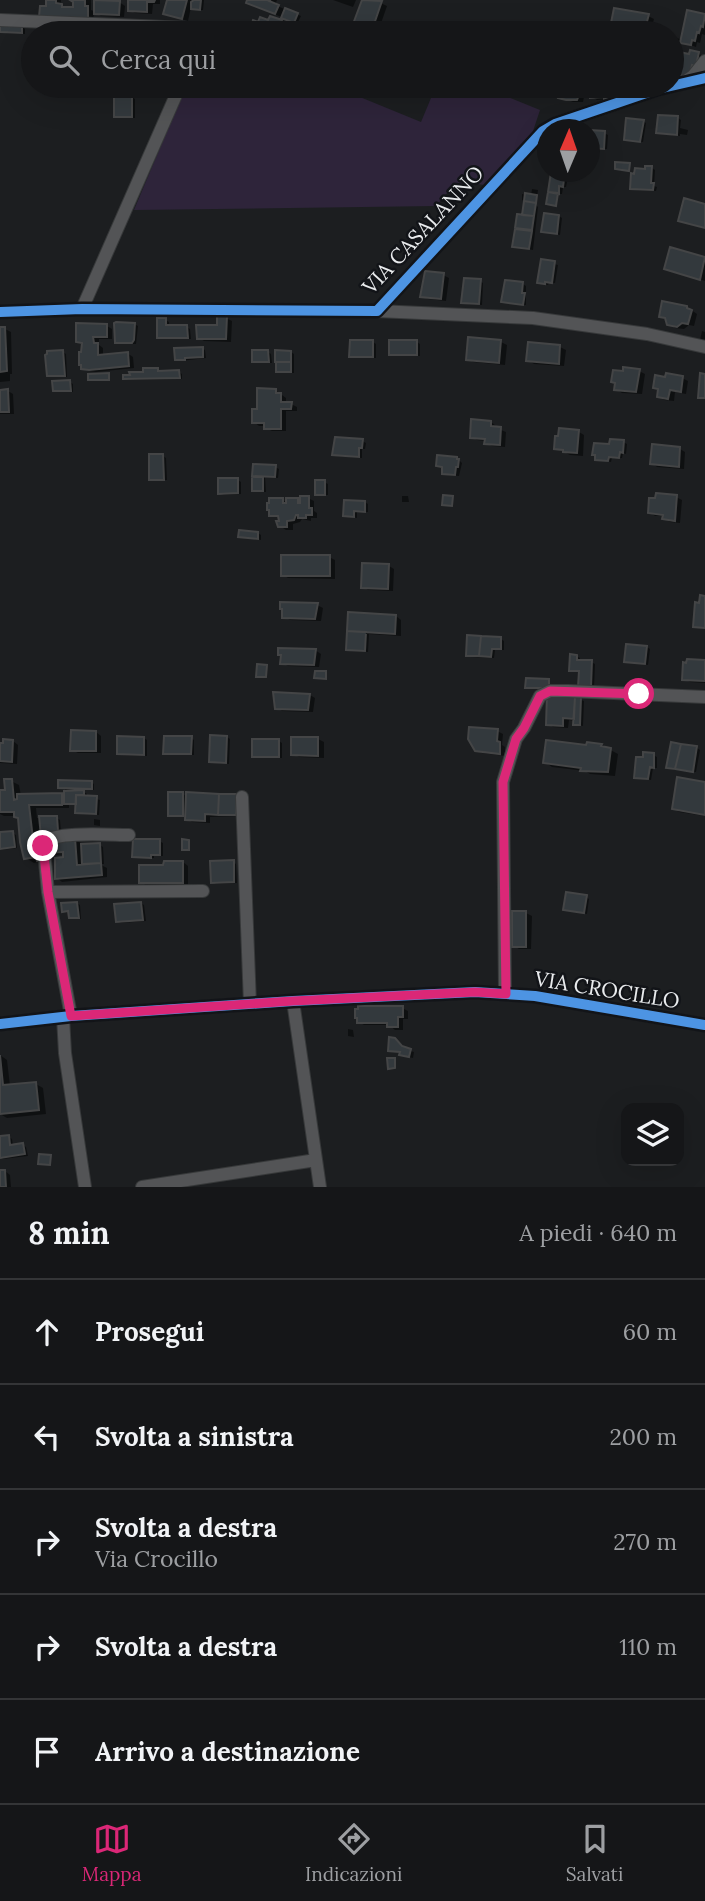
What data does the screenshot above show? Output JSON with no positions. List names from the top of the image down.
{
  "streets": {
    "street": ["VIA CASALANNO", "VIA CROCILLO"]
  },
  "north": "top",
  "page": {
    "search": "Cerca qui",
    "heading": ["8 min", "A piedi · 640 m"],
    "list": [
      ["Prosegui", "60 m"],
      ["Svolta a sinistra", "200 m"],
      ["Svolta a destra", "Via Crocillo", "270 m"],
      ["Svolta a destra", "110 m"],
      "Arrivo a destinazione"
    ],
    "nav": ["Mappa", "Indicazioni", "Salvati"]
  }
}
